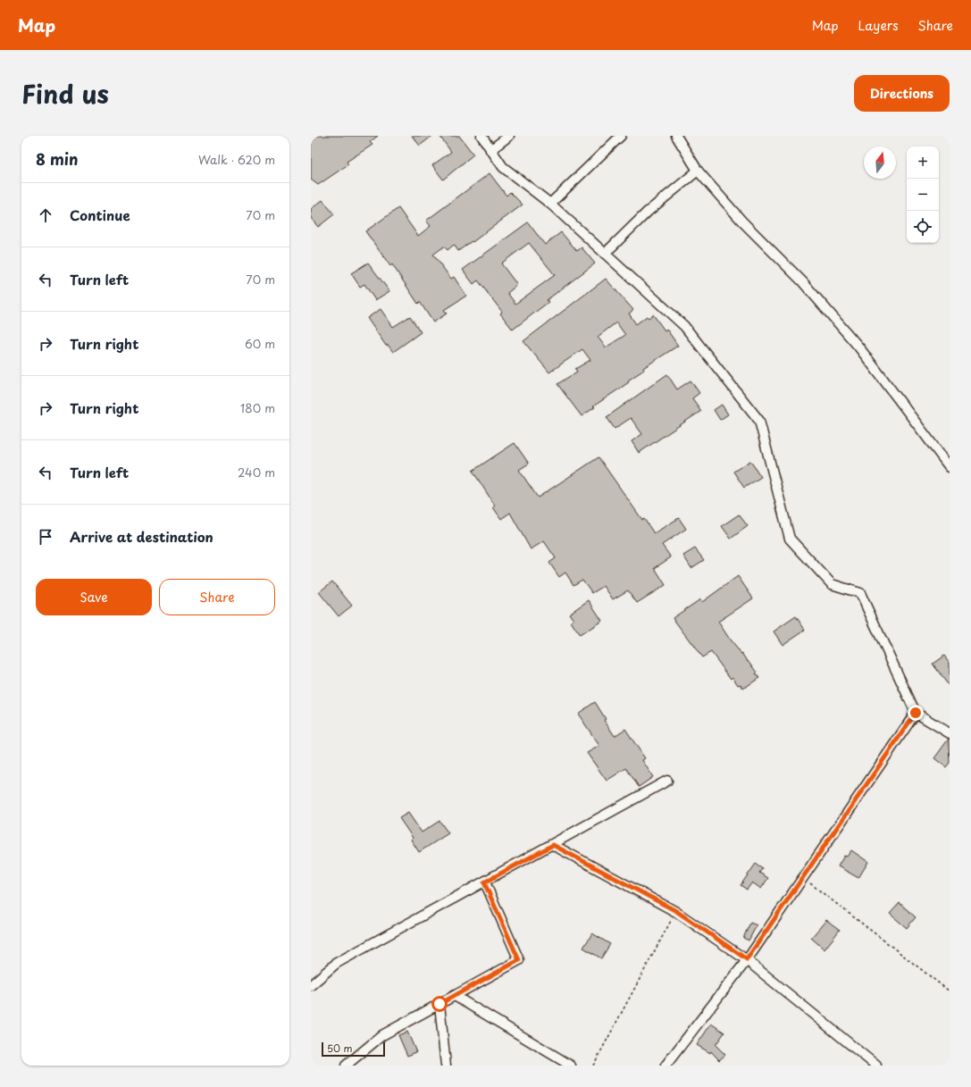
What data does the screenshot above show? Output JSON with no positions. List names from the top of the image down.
{
  "scale_bar": "50 m",
  "north": "top",
  "page": {
    "header": "Map",
    "nav": ["Map", "Layers", "Share"],
    "title": "Find us",
    "buttons": [
      "Directions",
      ["Save", "Share"]
    ],
    "heading": ["8 min", "Walk · 620 m"],
    "map_buttons": ["+", "−"],
    "list": [
      ["Continue", "70 m"],
      ["Turn left", "70 m"],
      ["Turn right", "60 m"],
      ["Turn right", "180 m"],
      ["Turn left", "240 m"],
      "Arrive at destination"
    ],
    "scale": "50 m"
  }
}
